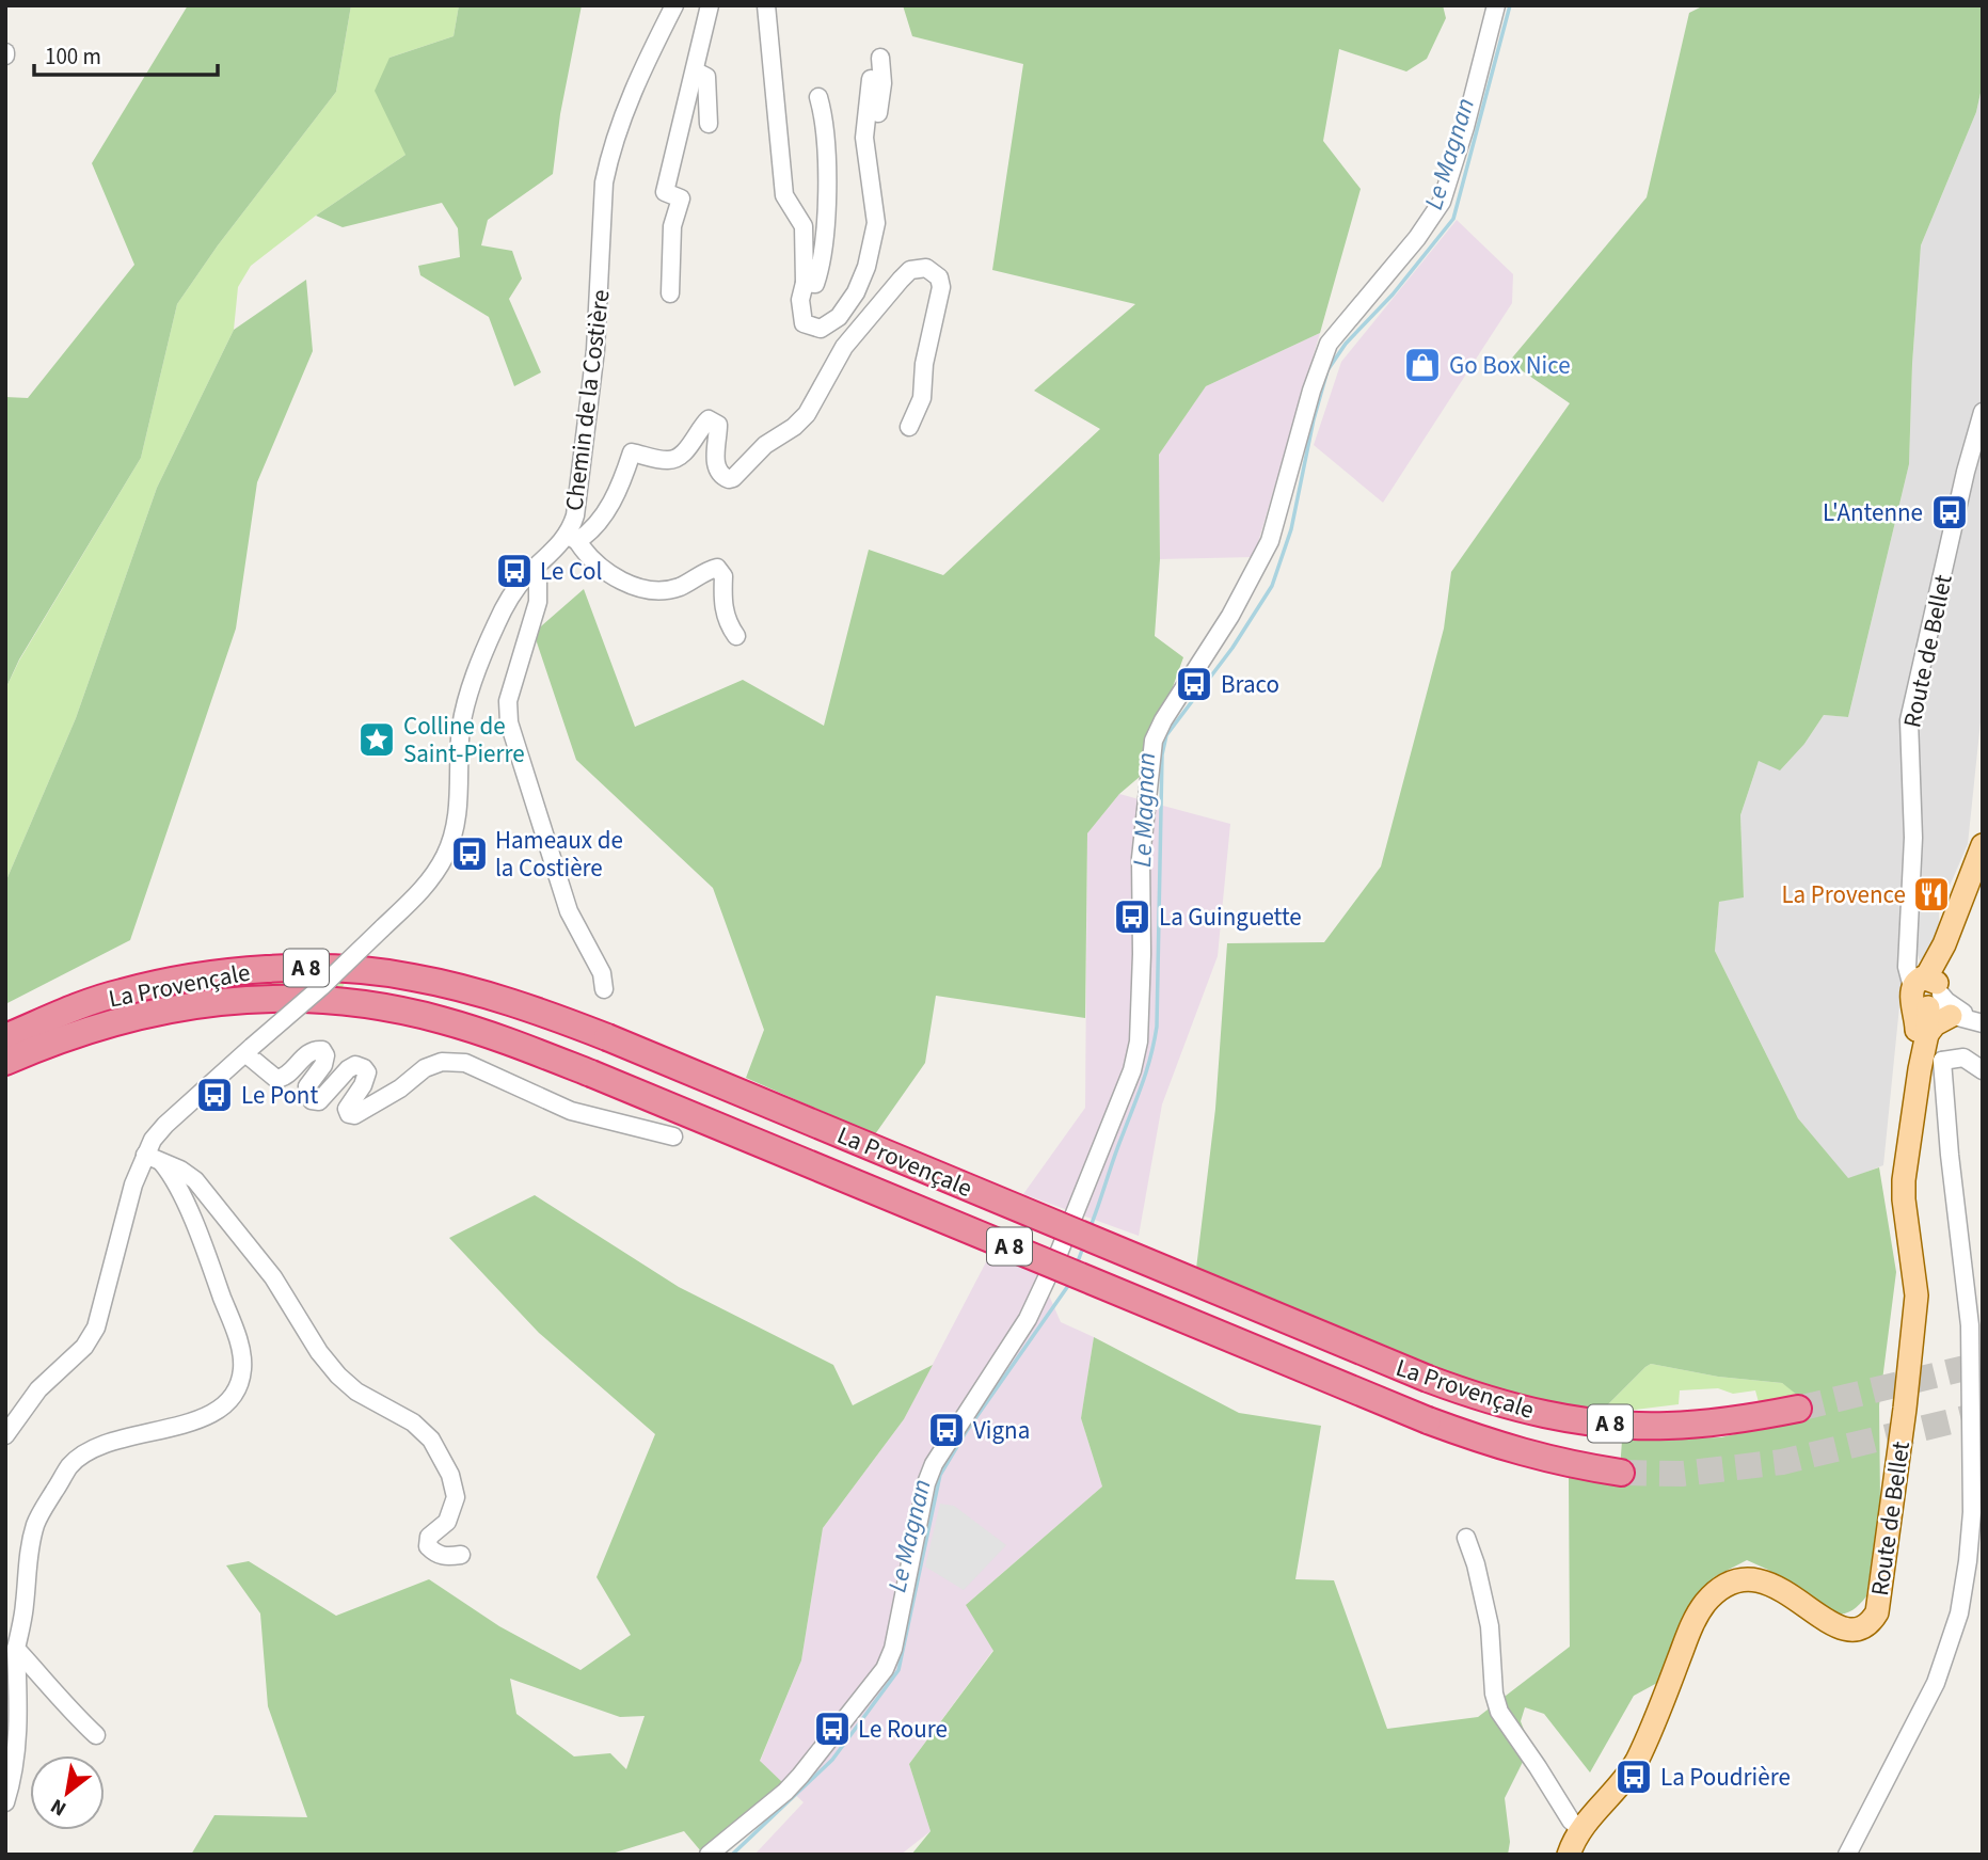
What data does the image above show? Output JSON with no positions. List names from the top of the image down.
{
  "streets": {
    "highway": ["A 8", "La Provençale"],
    "main road": ["Route de Bellet"],
    "street": ["Chemin de la Costière"]
  },
  "water": ["Le Magnan"],
  "places": {
    "shop": ["Go Box Nice"],
    "bus stop": [
      "L'Antenne",
      "Le Col",
      "Braco",
      "Hameaux de la Costière",
      "La Guinguette",
      "Le Pont",
      "Vigna",
      "Le Roure",
      "La Poudrière"
    ],
    "place": ["Colline de Saint-Pierre"],
    "restaurant": ["La Provence"]
  },
  "scale_bar": "100 m",
  "north": "bottom left"
}
